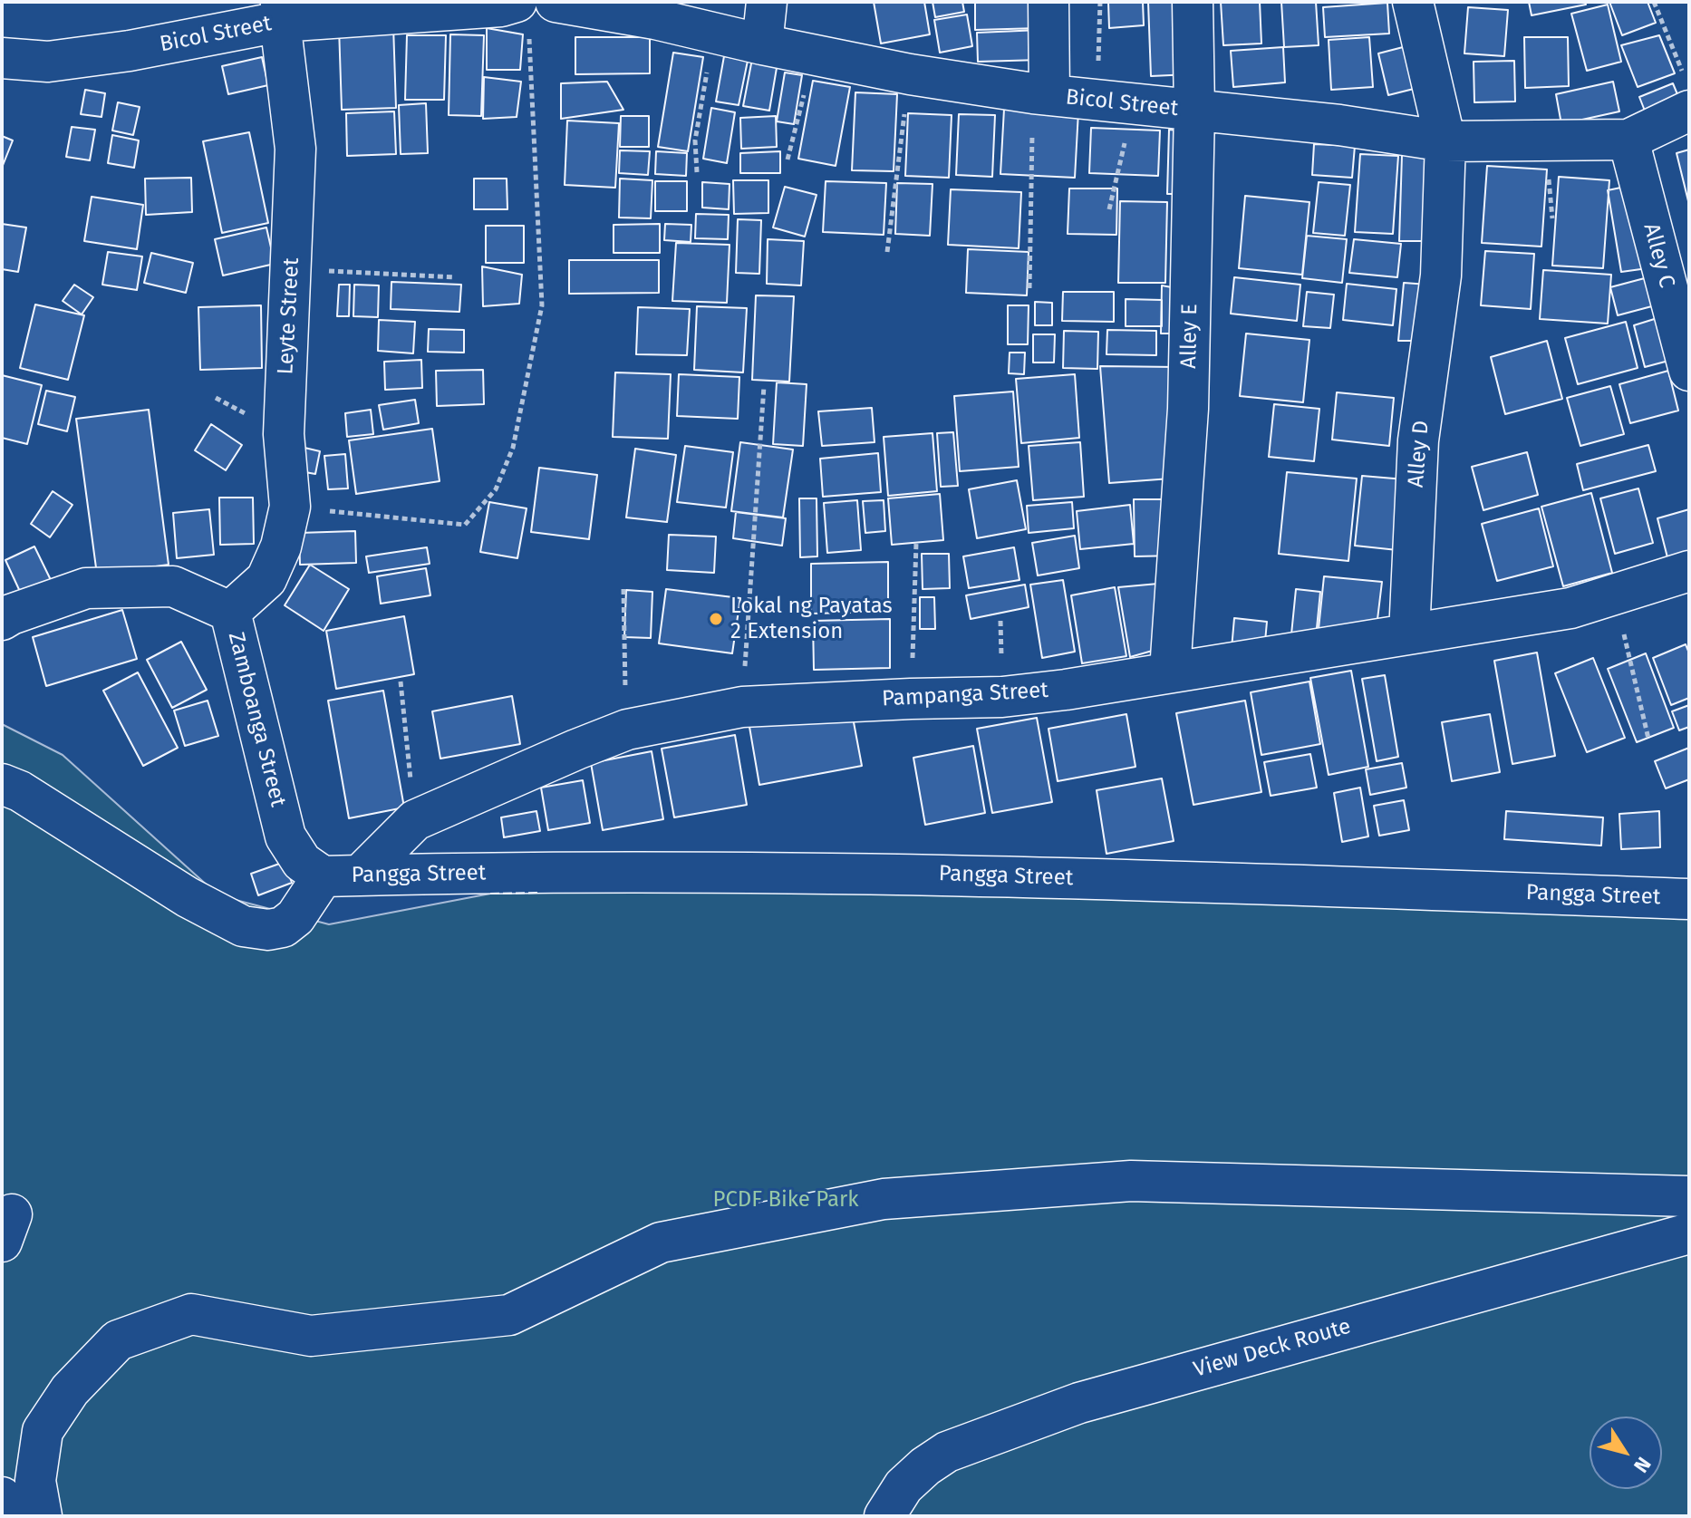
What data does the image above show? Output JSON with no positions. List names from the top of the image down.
{
  "streets": {
    "street": [
      "Bicol Street",
      "Alley C",
      "Leyte Street",
      "Alley E",
      "Alley D",
      "Pampanga Street",
      "Zamboanga Street",
      "Pangga Street",
      "View Deck Route"
    ]
  },
  "crossings": [
    ["Bicol Street", "Alley C"],
    ["Bicol Street", "Leyte Street"],
    ["Bicol Street", "Alley E"],
    ["Bicol Street", "Alley D"],
    ["Leyte Street", "Zamboanga Street"],
    ["Alley E", "Pampanga Street"],
    ["Alley D", "Pampanga Street"],
    ["Pampanga Street", "Zamboanga Street"],
    ["Pampanga Street", "Pangga Street"],
    ["Zamboanga Street", "Pangga Street"]
  ],
  "parks": ["PCDF Bike Park"],
  "places": ["Lokal ng Payatas 2 Extension"],
  "north": "bottom right"
}
